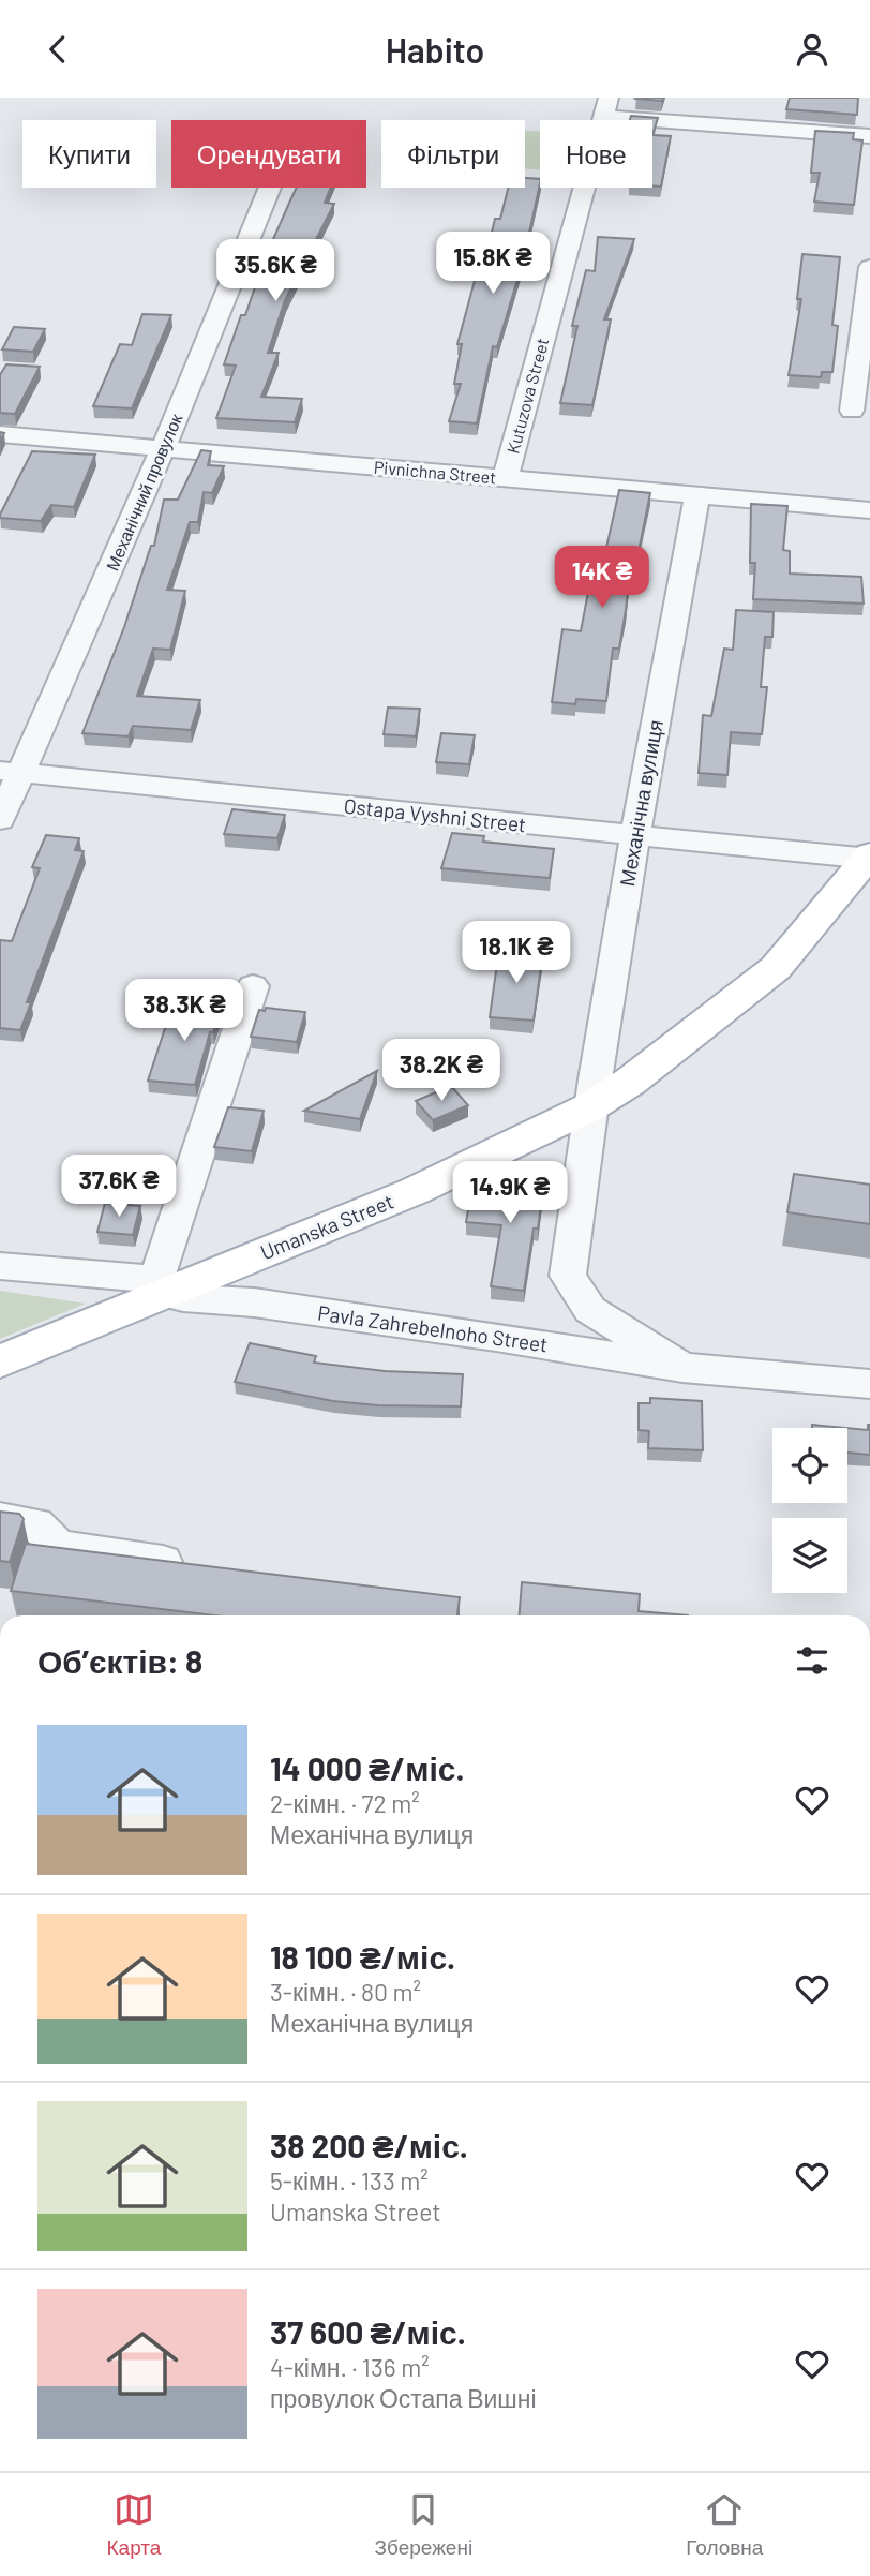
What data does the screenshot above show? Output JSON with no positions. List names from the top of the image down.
{
  "streets": {
    "main road": ["Umanska Street"],
    "street": [
      "Kutuzova Street",
      "Pivnichna Street",
      "Механічний провулок",
      "Механічна вулиця",
      "Ostapa Vyshni Street",
      "Pavla Zahrebelnoho Street"
    ]
  },
  "crossings": [
    ["Kutuzova Street", "Pivnichna Street"],
    ["Pivnichna Street", "Механічний провулок"],
    ["Pivnichna Street", "Механічна вулиця"],
    ["Механічний провулок", "Ostapa Vyshni Street"],
    ["Механічна вулиця", "Ostapa Vyshni Street"],
    ["Механічна вулиця", "Umanska Street"],
    ["Механічна вулиця", "Pavla Zahrebelnoho Street"],
    ["Ostapa Vyshni Street", "Umanska Street"],
    ["Umanska Street", "Pavla Zahrebelnoho Street"]
  ],
  "page": {
    "header": "Habito",
    "chip": [
      "Купити",
      "Орендувати",
      "Фільтри",
      "Нове"
    ],
    "price": [
      "15.8K ₴",
      "35.6K ₴",
      "14K ₴",
      "18.1K ₴",
      "38.3K ₴",
      "38.2K ₴",
      "37.6K ₴",
      "14.9K ₴"
    ],
    "heading": "Об’єктів: 8",
    "list": [
      {
        "name": "14 000 ₴/міс.",
        "note": "2-кімн. · 72 m² · Механічна вулиця"
      },
      {
        "name": "18 100 ₴/міс.",
        "note": "3-кімн. · 80 m² · Механічна вулиця"
      },
      {
        "name": "38 200 ₴/міс.",
        "note": "5-кімн. · 133 m² · Umanska Street"
      },
      {
        "name": "37 600 ₴/міс.",
        "note": "4-кімн. · 136 m² · провулок Остапа Вишні"
      }
    ],
    "tabs": ["Карта", "Збережені", "Головна"]
  }
}
